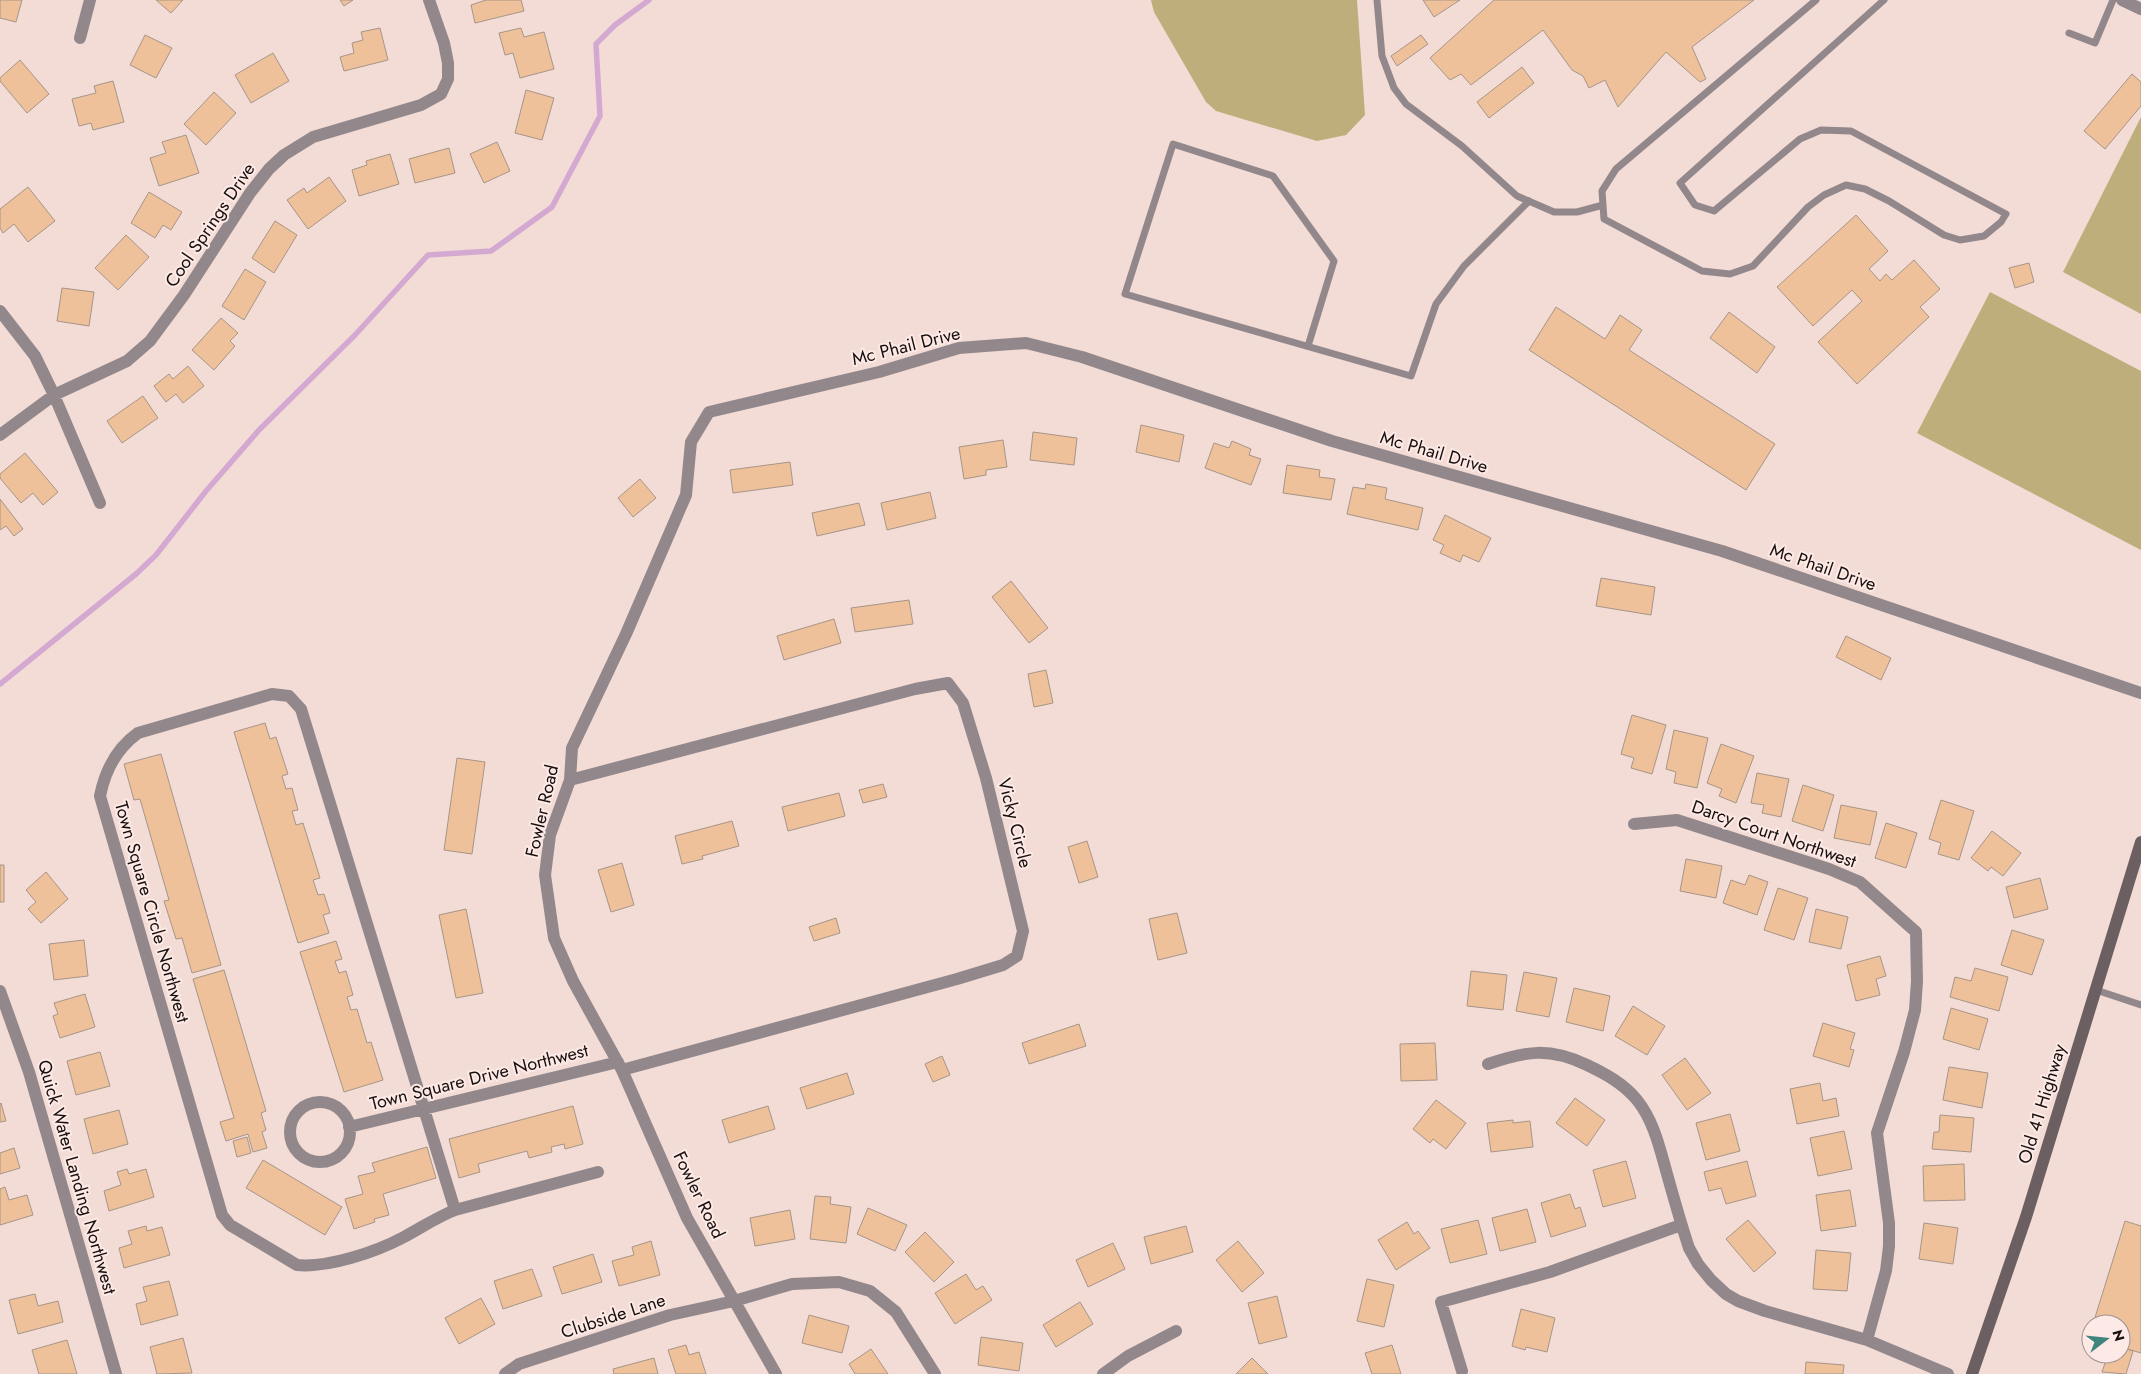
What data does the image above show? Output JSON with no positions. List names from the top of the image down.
{
  "streets": {
    "main road": ["Old 41 Highway"],
    "street": [
      "Cool Springs Drive",
      "Mc Phail Drive",
      "Fowler Road",
      "Vicky Circle",
      "Darcy Court Northwest",
      "Town Square Circle Northwest",
      "Town Square Drive Northwest",
      "Quick Water Landing Northwest",
      "Clubside Lane"
    ]
  },
  "crossings": [
    ["Mc Phail Drive", "Fowler Road"],
    ["Fowler Road", "Vicky Circle"],
    ["Fowler Road", "Town Square Drive Northwest"],
    ["Fowler Road", "Clubside Lane"],
    ["Vicky Circle", "Town Square Drive Northwest"],
    ["Town Square Circle Northwest", "Town Square Drive Northwest"]
  ],
  "north": "right"
}
